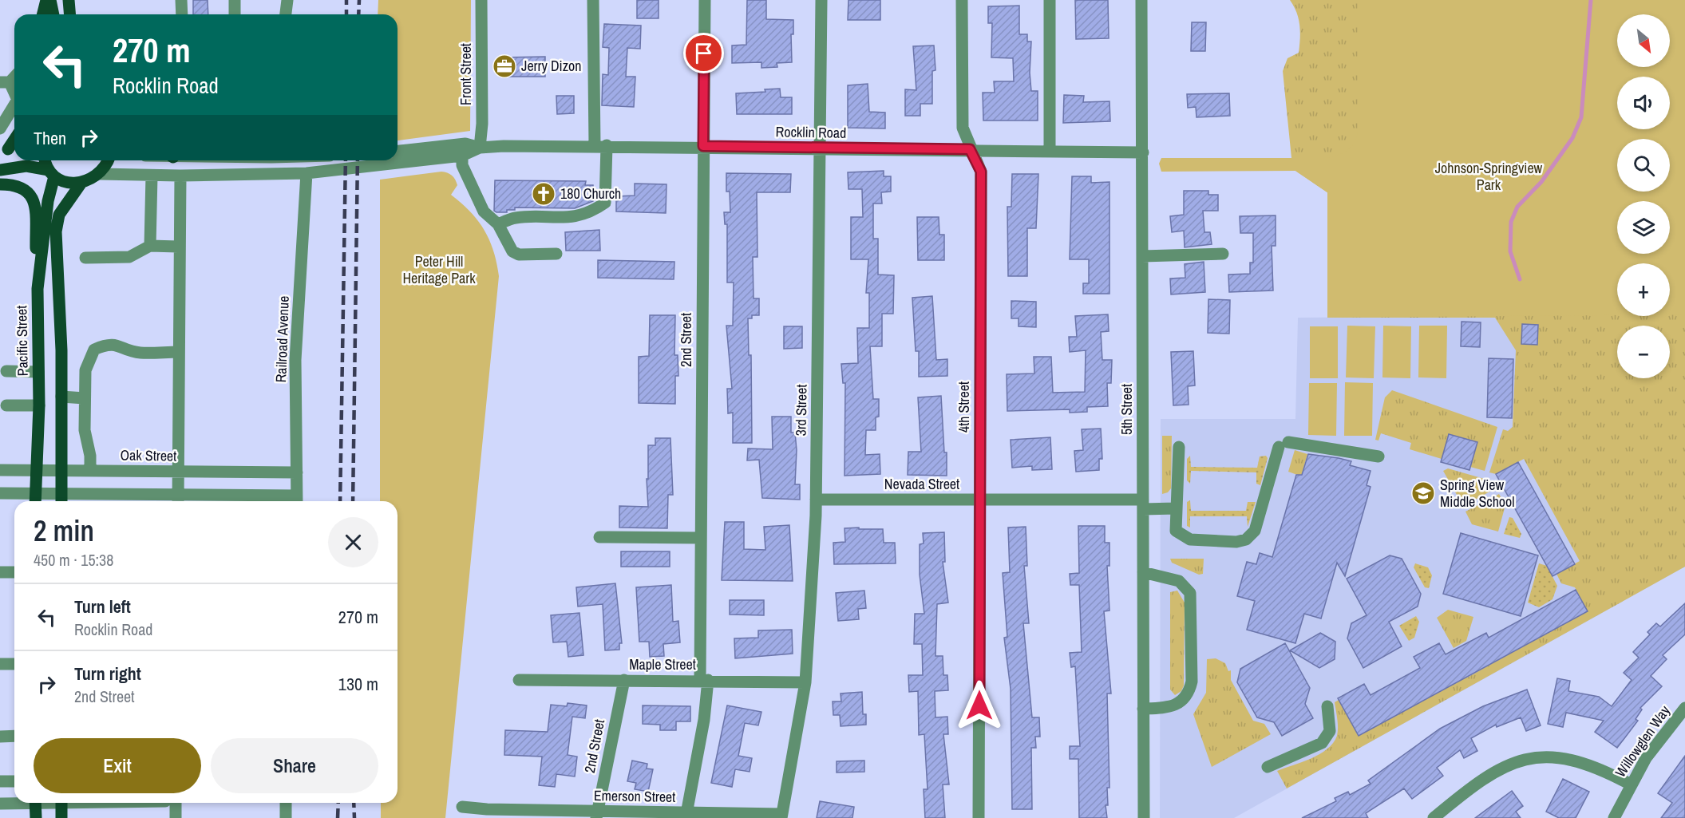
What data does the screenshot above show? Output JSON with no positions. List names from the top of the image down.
{
  "streets": {
    "main road": ["Pacific Street"],
    "street": [
      "Front Street",
      "Rocklin Road",
      "Railroad Avenue",
      "2nd Street",
      "4th Street",
      "5th Street",
      "3rd Street",
      "Oak Street",
      "Nevada Street",
      "Maple Street",
      "Willowglen Way",
      "Emerson Street"
    ]
  },
  "crossings": [
    ["Front Street", "Rocklin Road"],
    ["Rocklin Road", "Railroad Avenue"],
    ["Rocklin Road", "2nd Street"],
    ["Rocklin Road", "4th Street"],
    ["Rocklin Road", "5th Street"],
    ["Rocklin Road", "3rd Street"],
    ["Railroad Avenue", "Oak Street"],
    ["2nd Street", "Maple Street"],
    ["2nd Street", "Emerson Street"],
    ["Pacific Street", "Oak Street"],
    ["4th Street", "Nevada Street"],
    ["5th Street", "Nevada Street"],
    ["3rd Street", "Nevada Street"],
    ["3rd Street", "Maple Street"],
    ["3rd Street", "Emerson Street"]
  ],
  "parks": ["Johnson-Springview Park", "Peter Hill Heritage Park"],
  "places": {
    "office": ["Jerry Dizon"],
    "church": ["180 Church"],
    "school or university": ["Spring View Middle School"]
  },
  "north": "bottom right",
  "page": {
    "map_buttons": ["+", "−"],
    "turn": ["270 m", "Rocklin Road"],
    "then": "Then",
    "heading": ["2 min", "450 m · 15:38"],
    "list": [
      {
        "name": "Turn left",
        "note": "Rocklin Road",
        "value": "270 m"
      },
      {
        "name": "Turn right",
        "note": "2nd Street",
        "value": "130 m"
      }
    ],
    "buttons": ["Exit", "Share"]
  }
}
